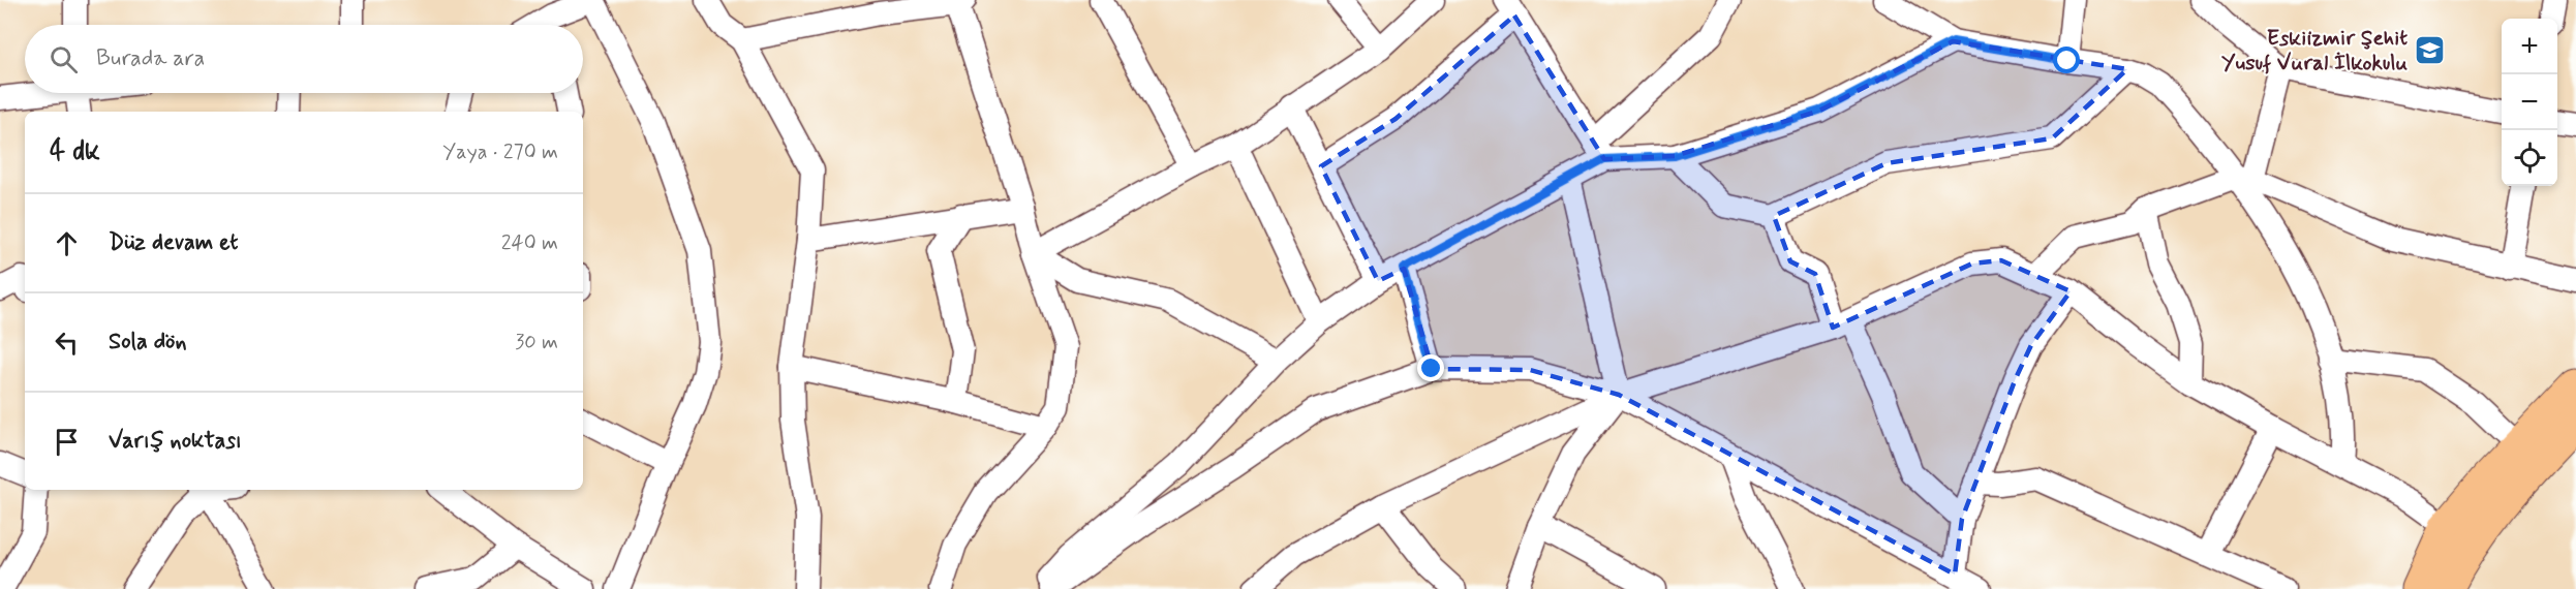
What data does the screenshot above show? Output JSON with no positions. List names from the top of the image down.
{
  "places": {
    "school or university": ["Eskiizmir Şehit Yusuf Vural İlkokulu"]
  },
  "page": {
    "map_buttons": ["+", "−"],
    "search": "Burada ara",
    "heading": ["4 dk", "Yaya · 270 m"],
    "list": [
      ["Düz devam et", "240 m"],
      ["Sola dön", "30 m"],
      "Varış noktası"
    ]
  }
}
